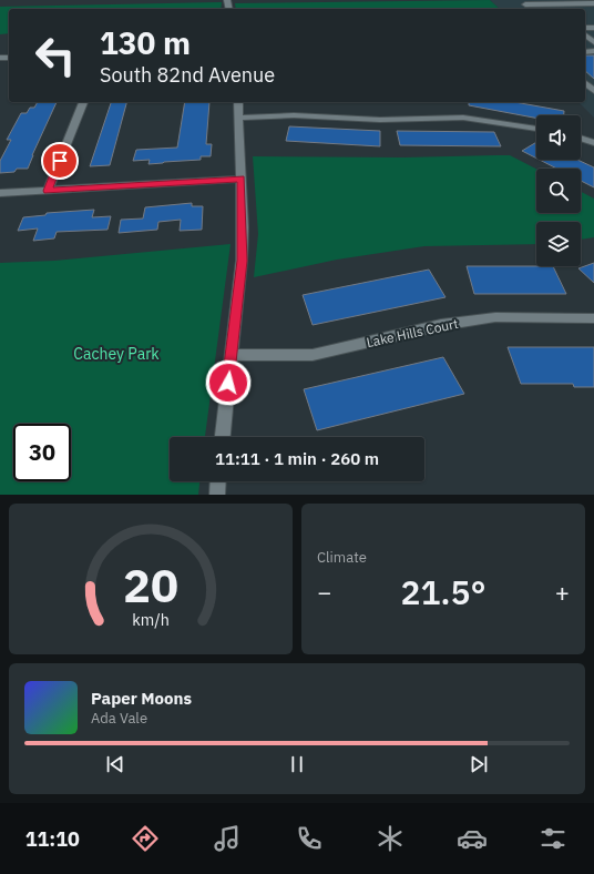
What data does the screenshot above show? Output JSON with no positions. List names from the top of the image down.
{
  "streets": {
    "street": ["Lake Hills Court"]
  },
  "parks": ["Cachey Park"],
  "page": {
    "turn": ["130 m", "South 82nd Avenue"],
    "limit": "30",
    "trip": "11:11 · 1 min · 260 m",
    "tile": "Climate",
    "heat": ["−", "21.5°", "+"],
    "song": ["Paper Moons", "Ada Vale"],
    "tabs": "11:10",
    "gauge": ["20", "km/h"]
  }
}
